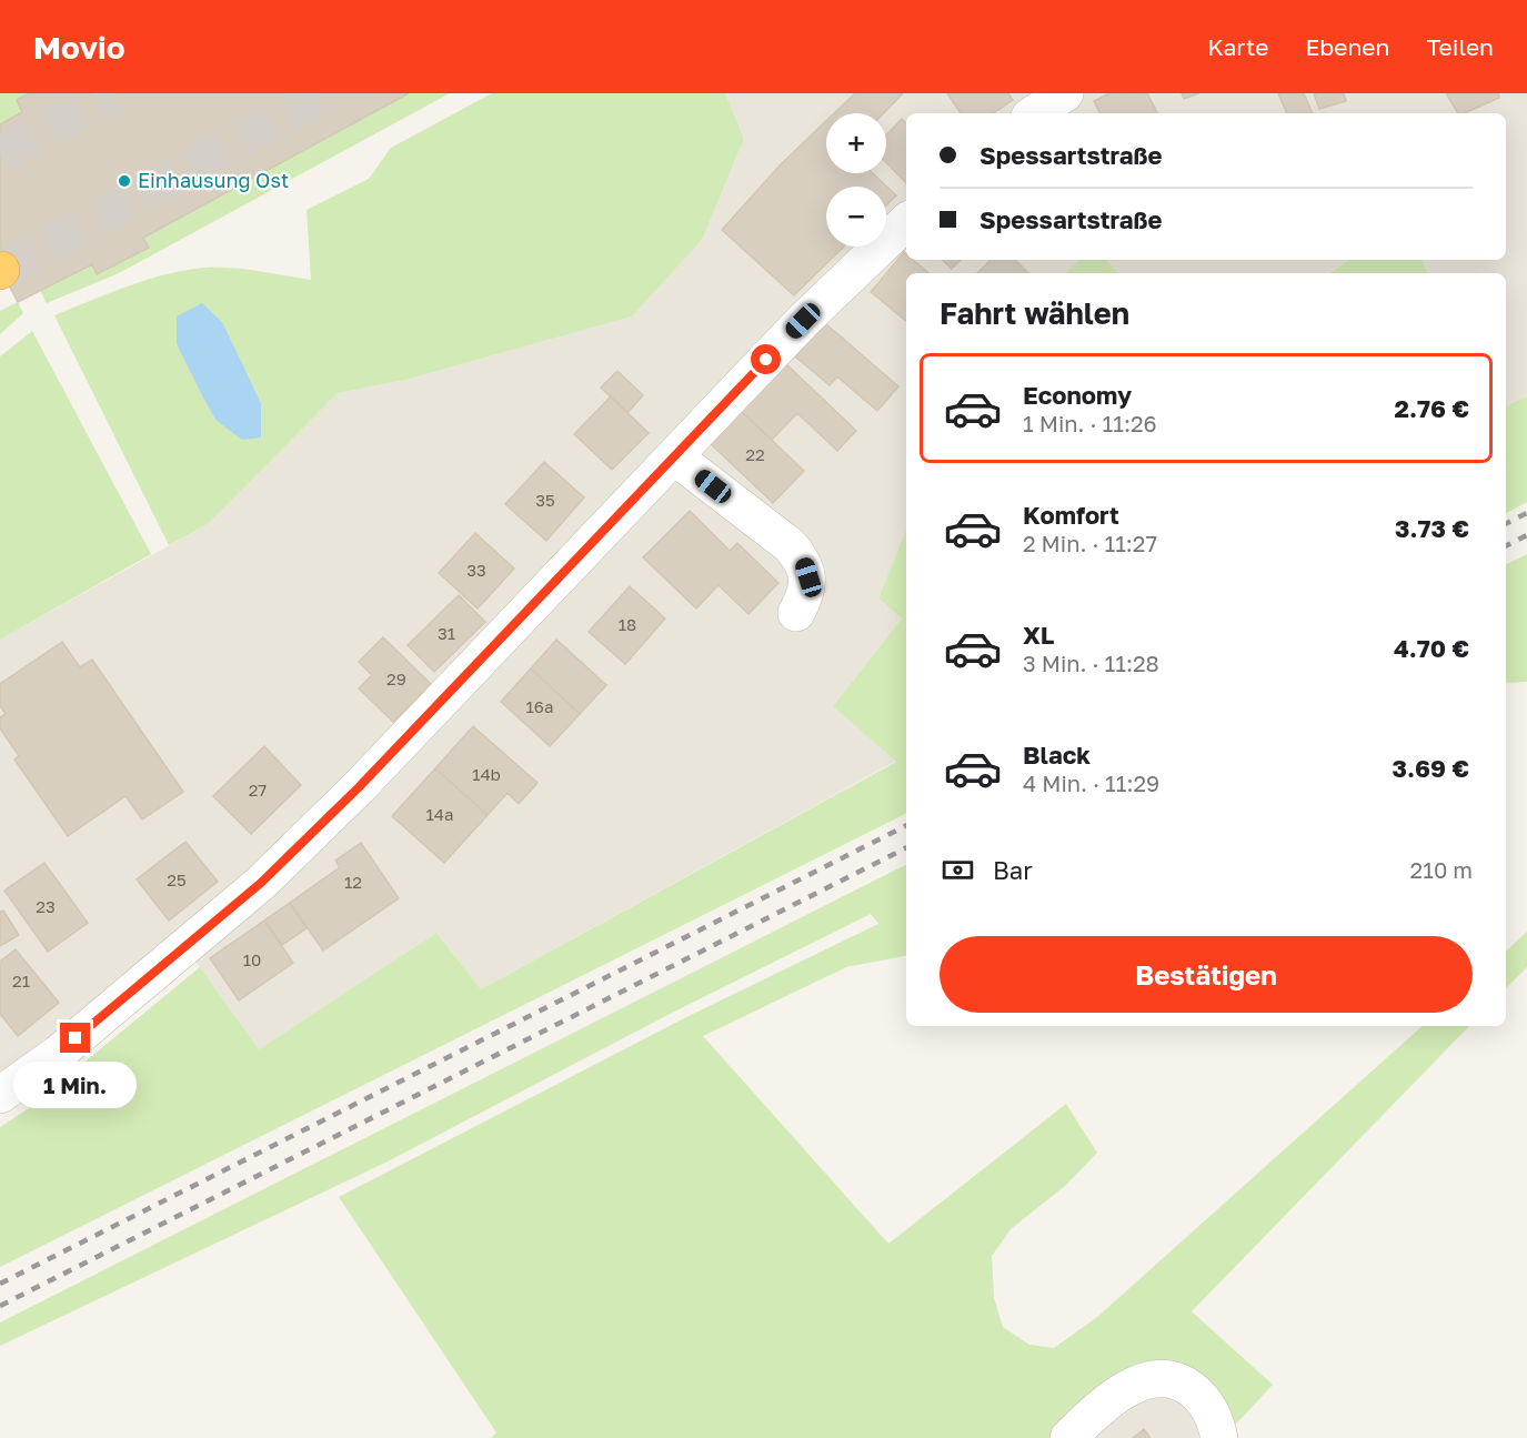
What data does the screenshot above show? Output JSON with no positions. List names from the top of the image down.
{
  "places": ["Einhausung Ost"],
  "house_numbers": [
    "22",
    "35",
    "33",
    "18",
    "31",
    "29",
    "16a",
    "14b",
    "27",
    "14a",
    "25",
    "12",
    "23",
    "10",
    "21"
  ],
  "page": {
    "header": "Movio",
    "nav": ["Karte", "Ebenen", "Teilen"],
    "map_buttons": ["+", "−"],
    "banner": ["Spessartstraße", "Spessartstraße"],
    "heading": "Fahrt wählen",
    "list": [
      {
        "name": "Economy",
        "note": "1 Min. · 11:26",
        "value": "2.76 €"
      },
      {
        "name": "Komfort",
        "note": "2 Min. · 11:27",
        "value": "3.73 €"
      },
      {
        "name": "XL",
        "note": "3 Min. · 11:28",
        "value": "4.70 €"
      },
      {
        "name": "Black",
        "note": "4 Min. · 11:29",
        "value": "3.69 €"
      }
    ],
    "pay": ["Bar", "210 m"],
    "buttons": "Bestätigen",
    "bubble": "1 Min."
  }
}
